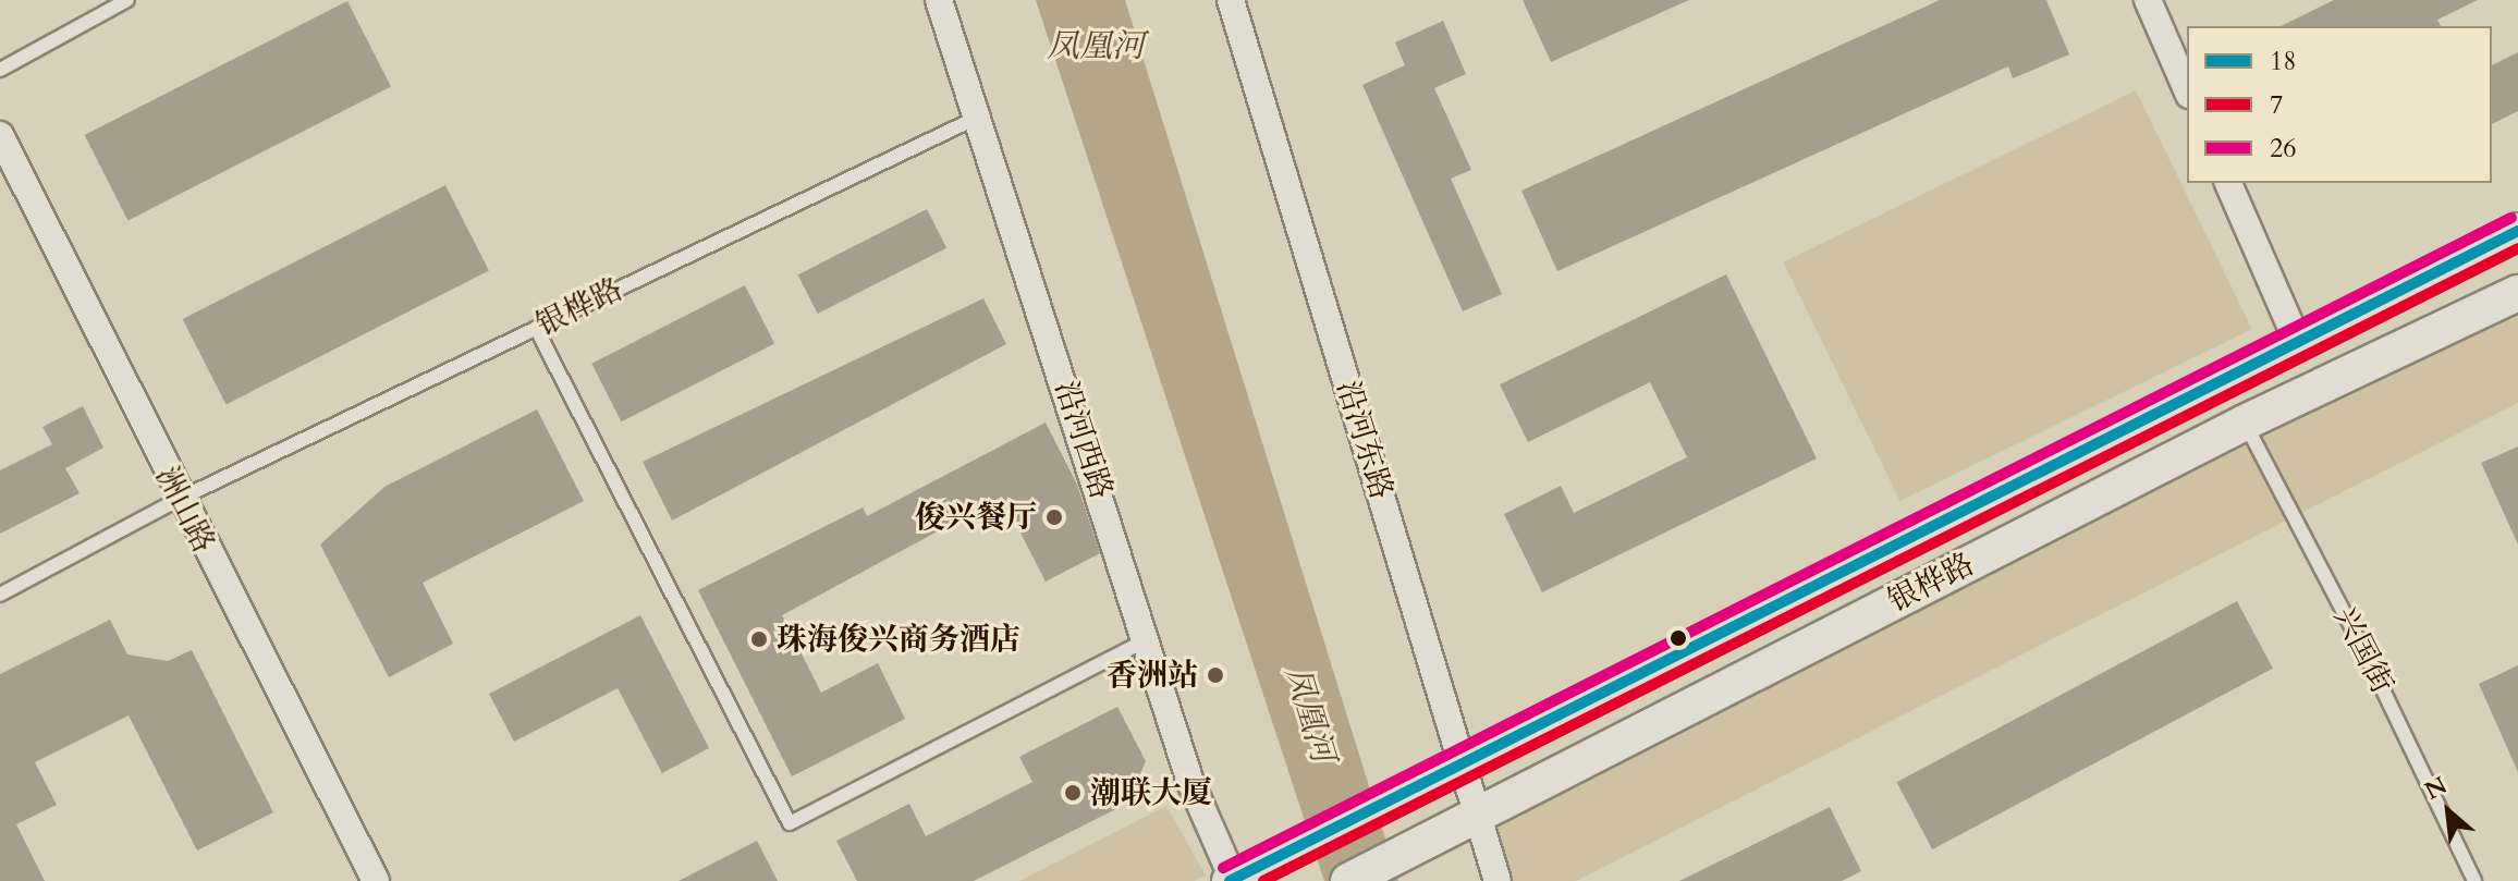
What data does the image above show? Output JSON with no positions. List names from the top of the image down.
{
  "streets": {
    "main road": ["银桦路"],
    "street": ["沿河西路", "沿河东路", "洲山路"],
    "lane": ["兴国街"]
  },
  "crossings": [
    ["银桦路", "沿河西路"],
    ["银桦路", "沿河东路"],
    ["银桦路", "洲山路"],
    ["银桦路", "兴国街"]
  ],
  "water": ["凤凰河"],
  "places": [
    "俊兴餐厅",
    "珠海俊兴商务酒店",
    "香洲站",
    "潮联大厦"
  ],
  "lines": ["transit line 26", "transit line 18", "transit line 7"],
  "legend": ["18", "7", "26"],
  "north": "top left"
}
